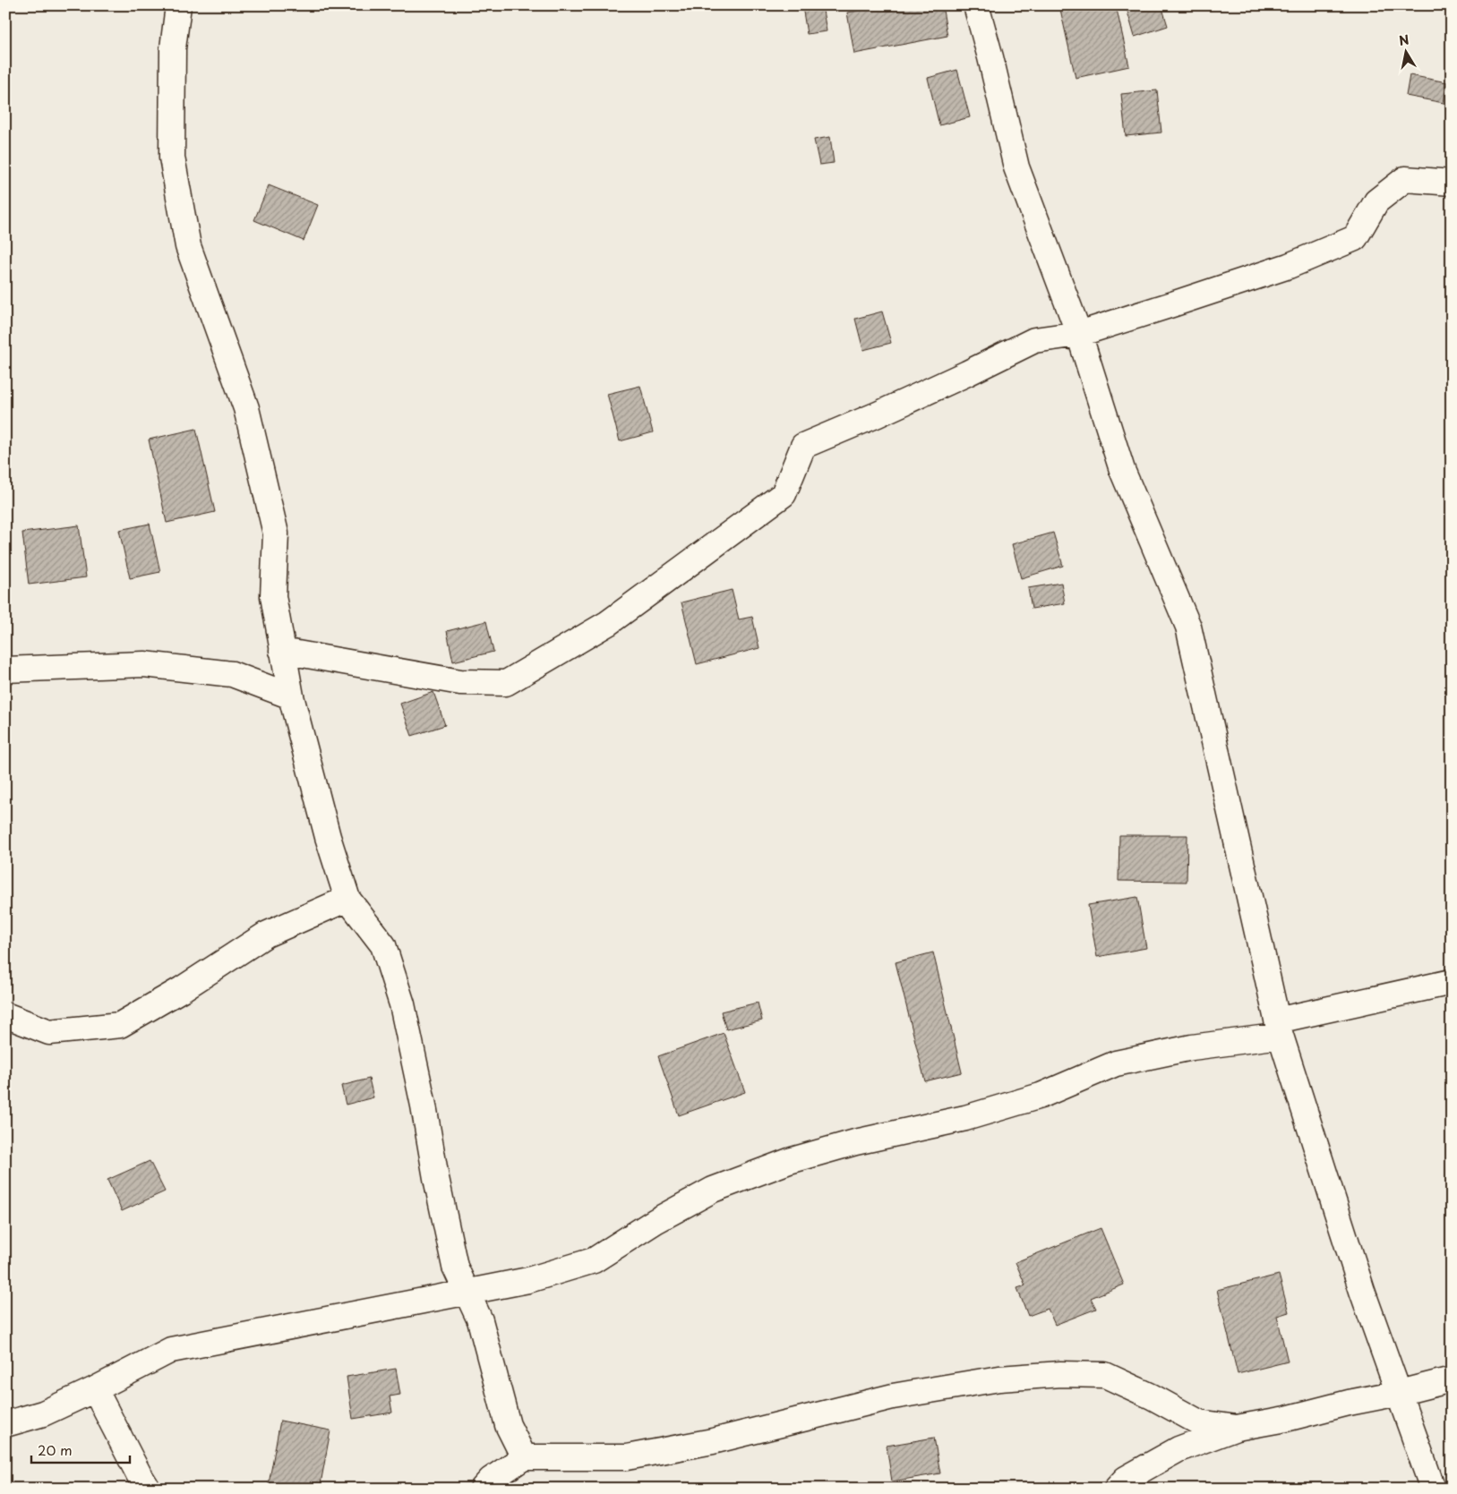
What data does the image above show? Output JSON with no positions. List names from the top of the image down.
{
  "scale_bar": "20 m",
  "north": "top"
}
